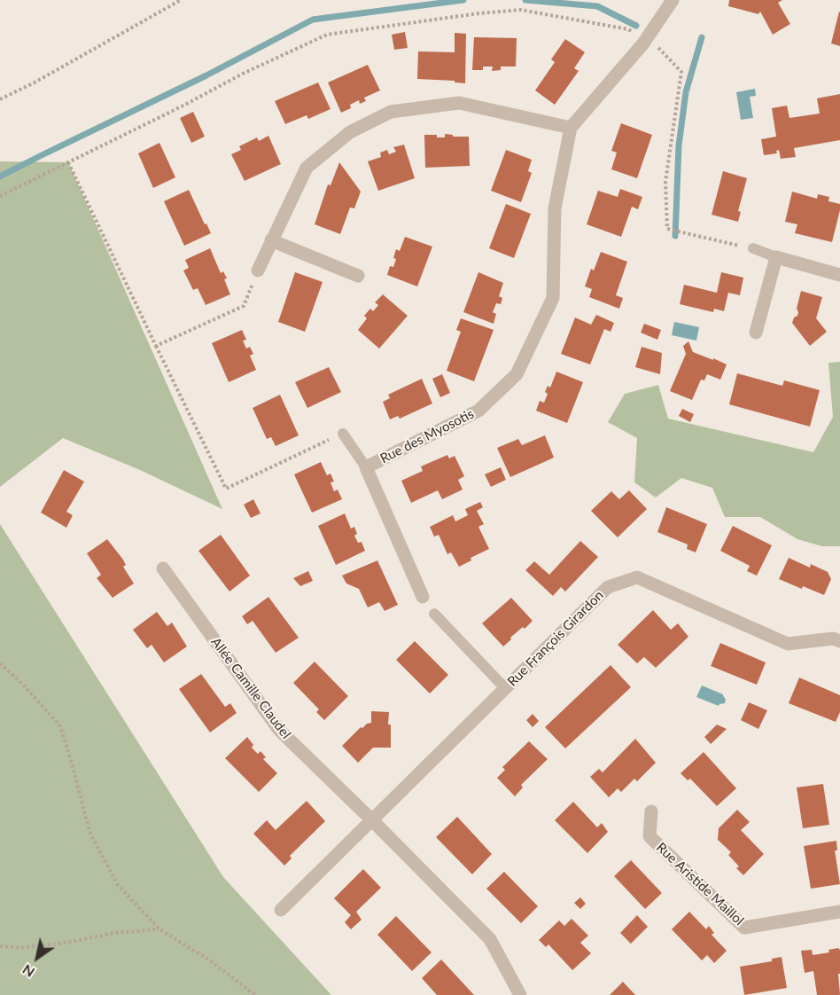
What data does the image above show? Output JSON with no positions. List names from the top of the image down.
{
  "streets": {
    "street": [
      "Rue des Myosotis",
      "Rue François Girardon",
      "Allée Camille Claudel",
      "Rue Aristide Maillol"
    ]
  },
  "crossings": [
    ["Rue François Girardon", "Allée Camille Claudel"]
  ],
  "north": "bottom left"
}
